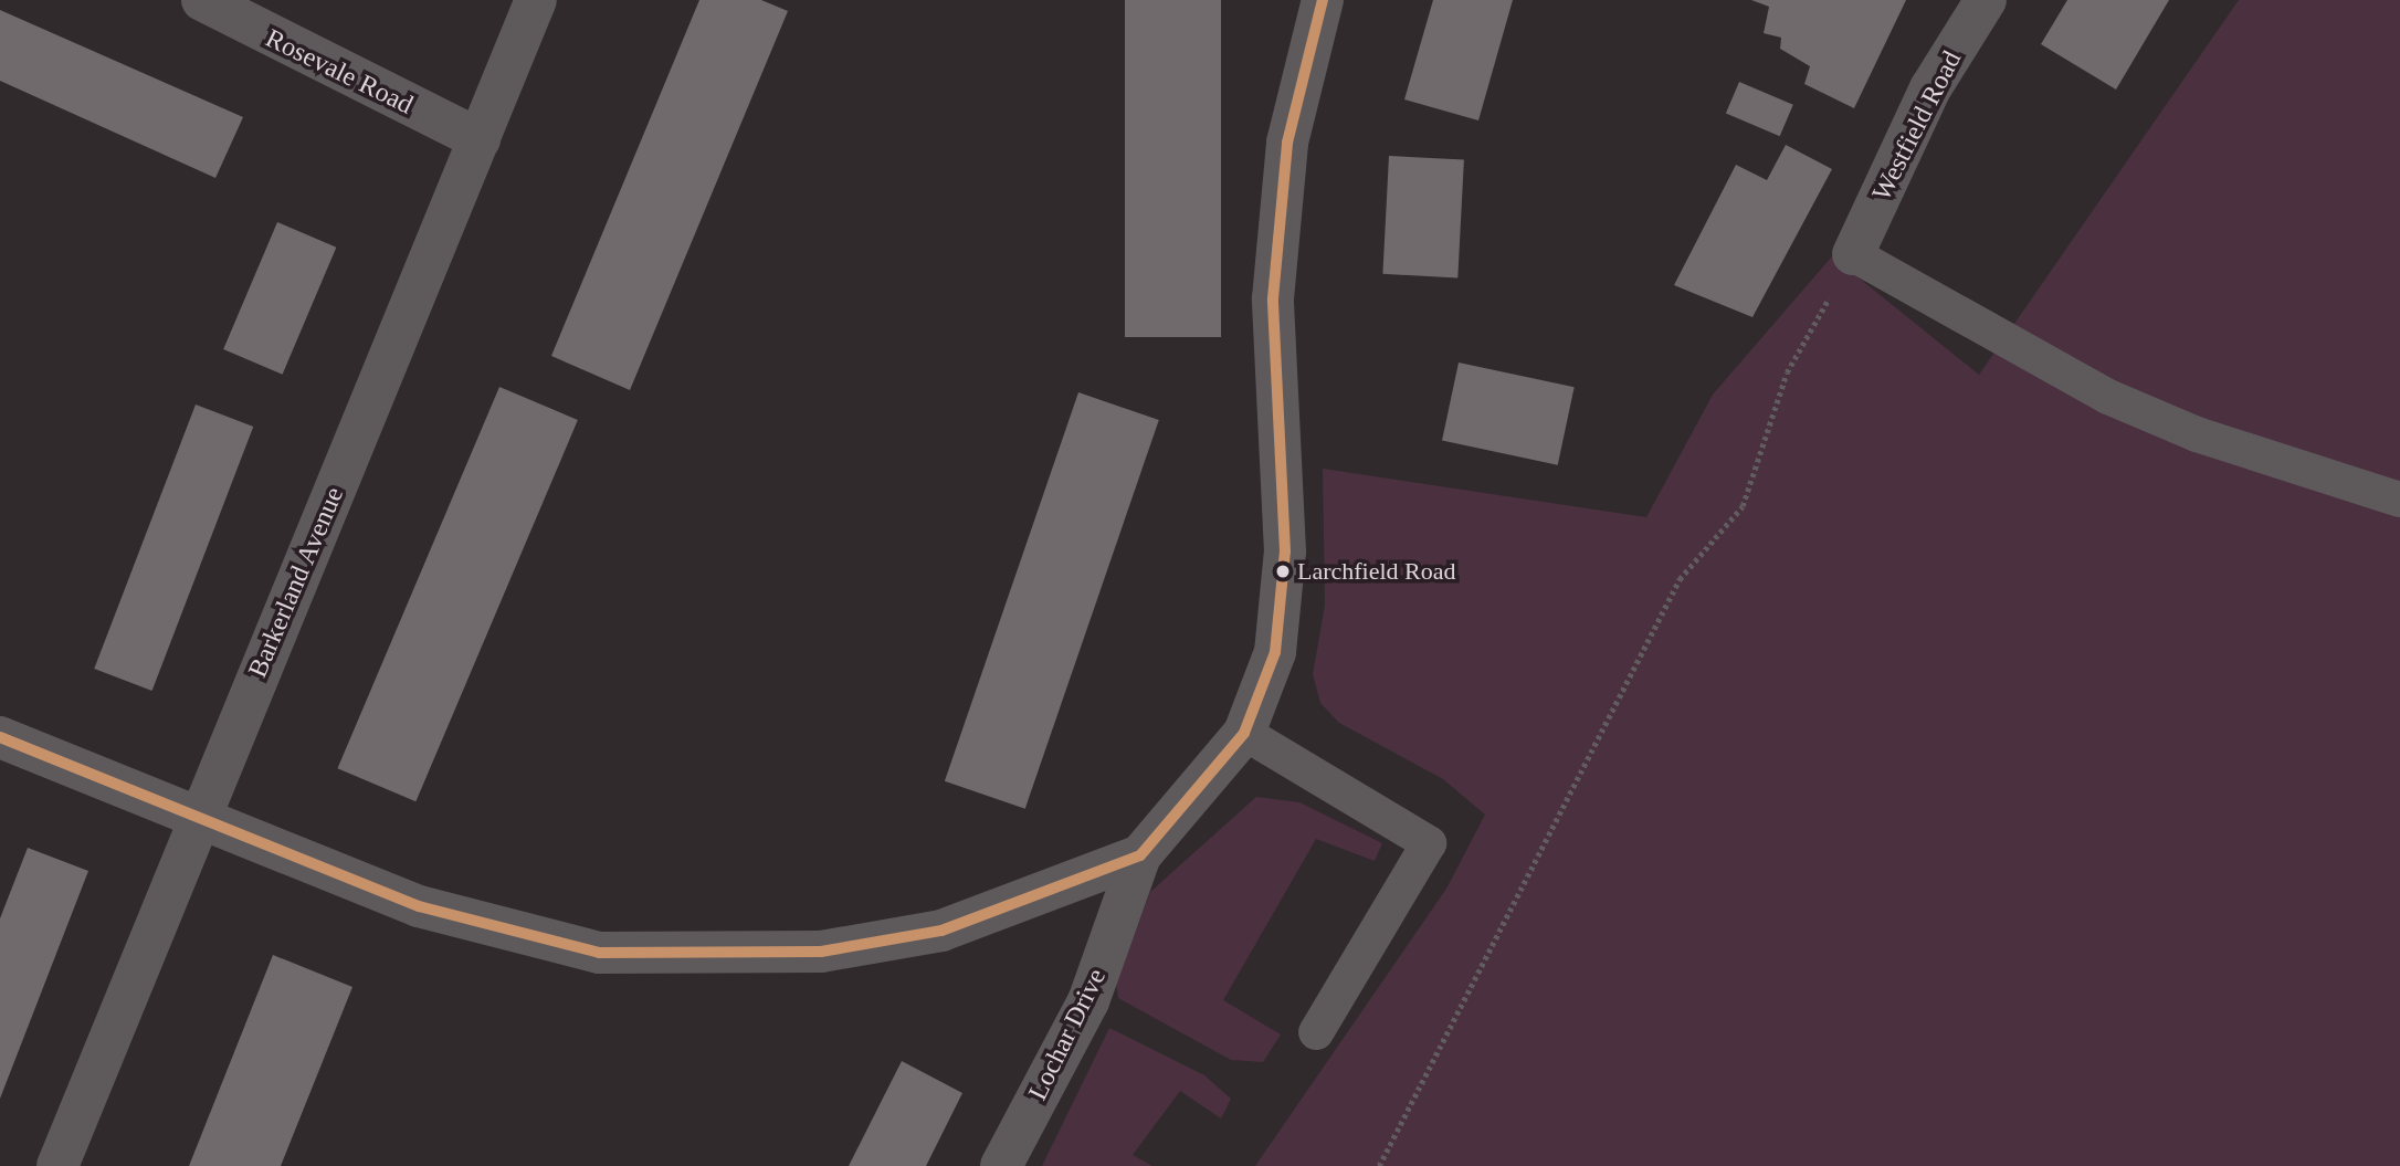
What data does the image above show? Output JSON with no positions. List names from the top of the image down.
{
  "streets": {
    "street": [
      "Rosevale Road",
      "Westfield Road",
      "Barkerland Avenue",
      "Lochar Drive"
    ]
  },
  "crossings": [
    ["Rosevale Road", "Barkerland Avenue"]
  ],
  "places": ["Larchfield Road"]
}
